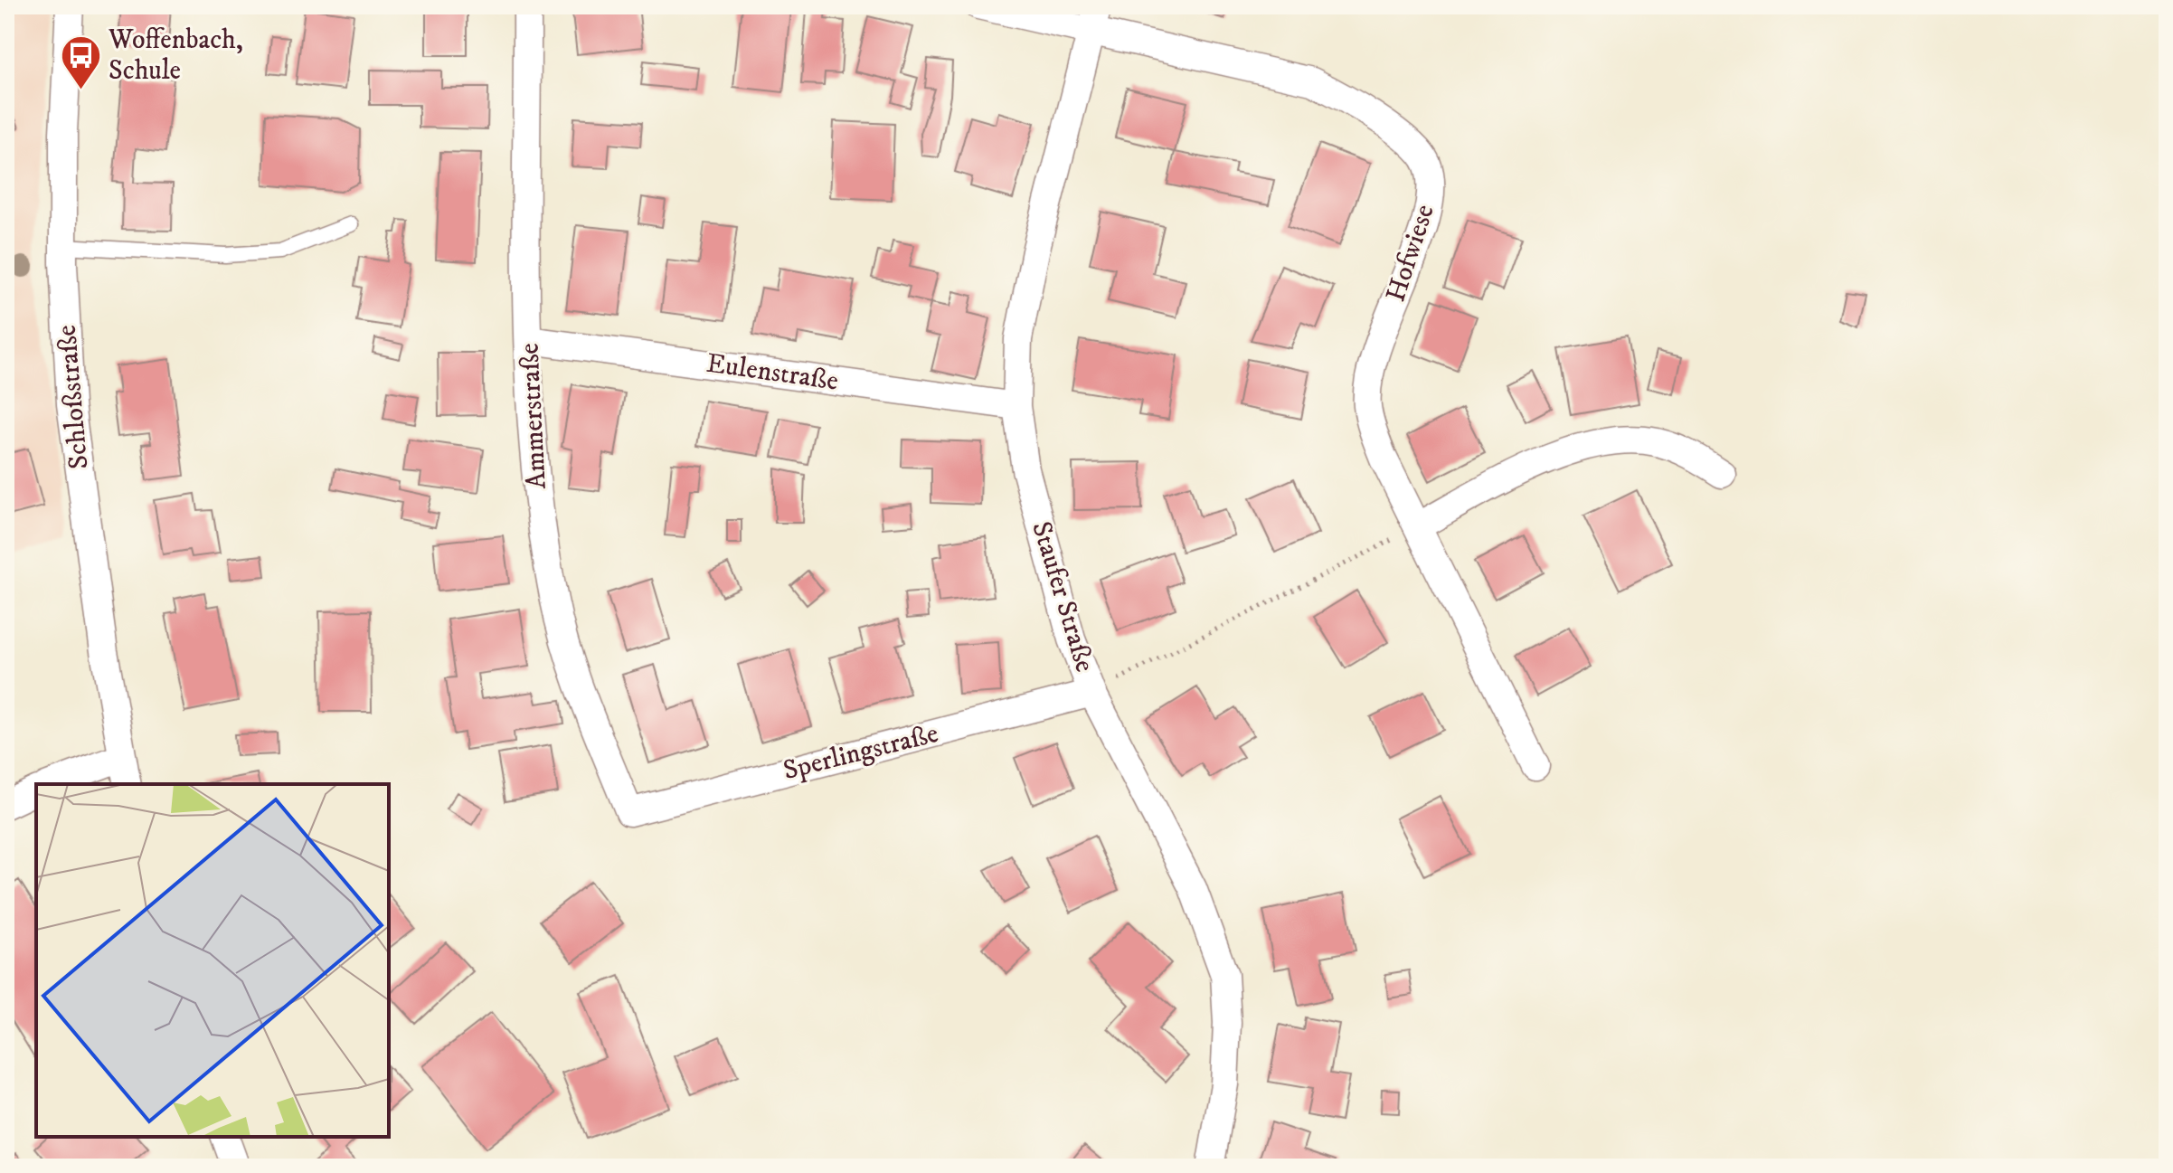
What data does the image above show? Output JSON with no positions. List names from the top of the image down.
{
  "streets": {
    "street": [
      "Hofwiese",
      "Eulenstraße",
      "Schloßstraße",
      "Ammerstraße",
      "Staufer Straße",
      "Sperlingstraße"
    ]
  },
  "crossings": [
    ["Hofwiese", "Staufer Straße"],
    ["Eulenstraße", "Ammerstraße"],
    ["Eulenstraße", "Staufer Straße"],
    ["Ammerstraße", "Sperlingstraße"],
    ["Staufer Straße", "Sperlingstraße"]
  ],
  "places": {
    "bus stop": ["Woffenbach, Schule"]
  }
}
